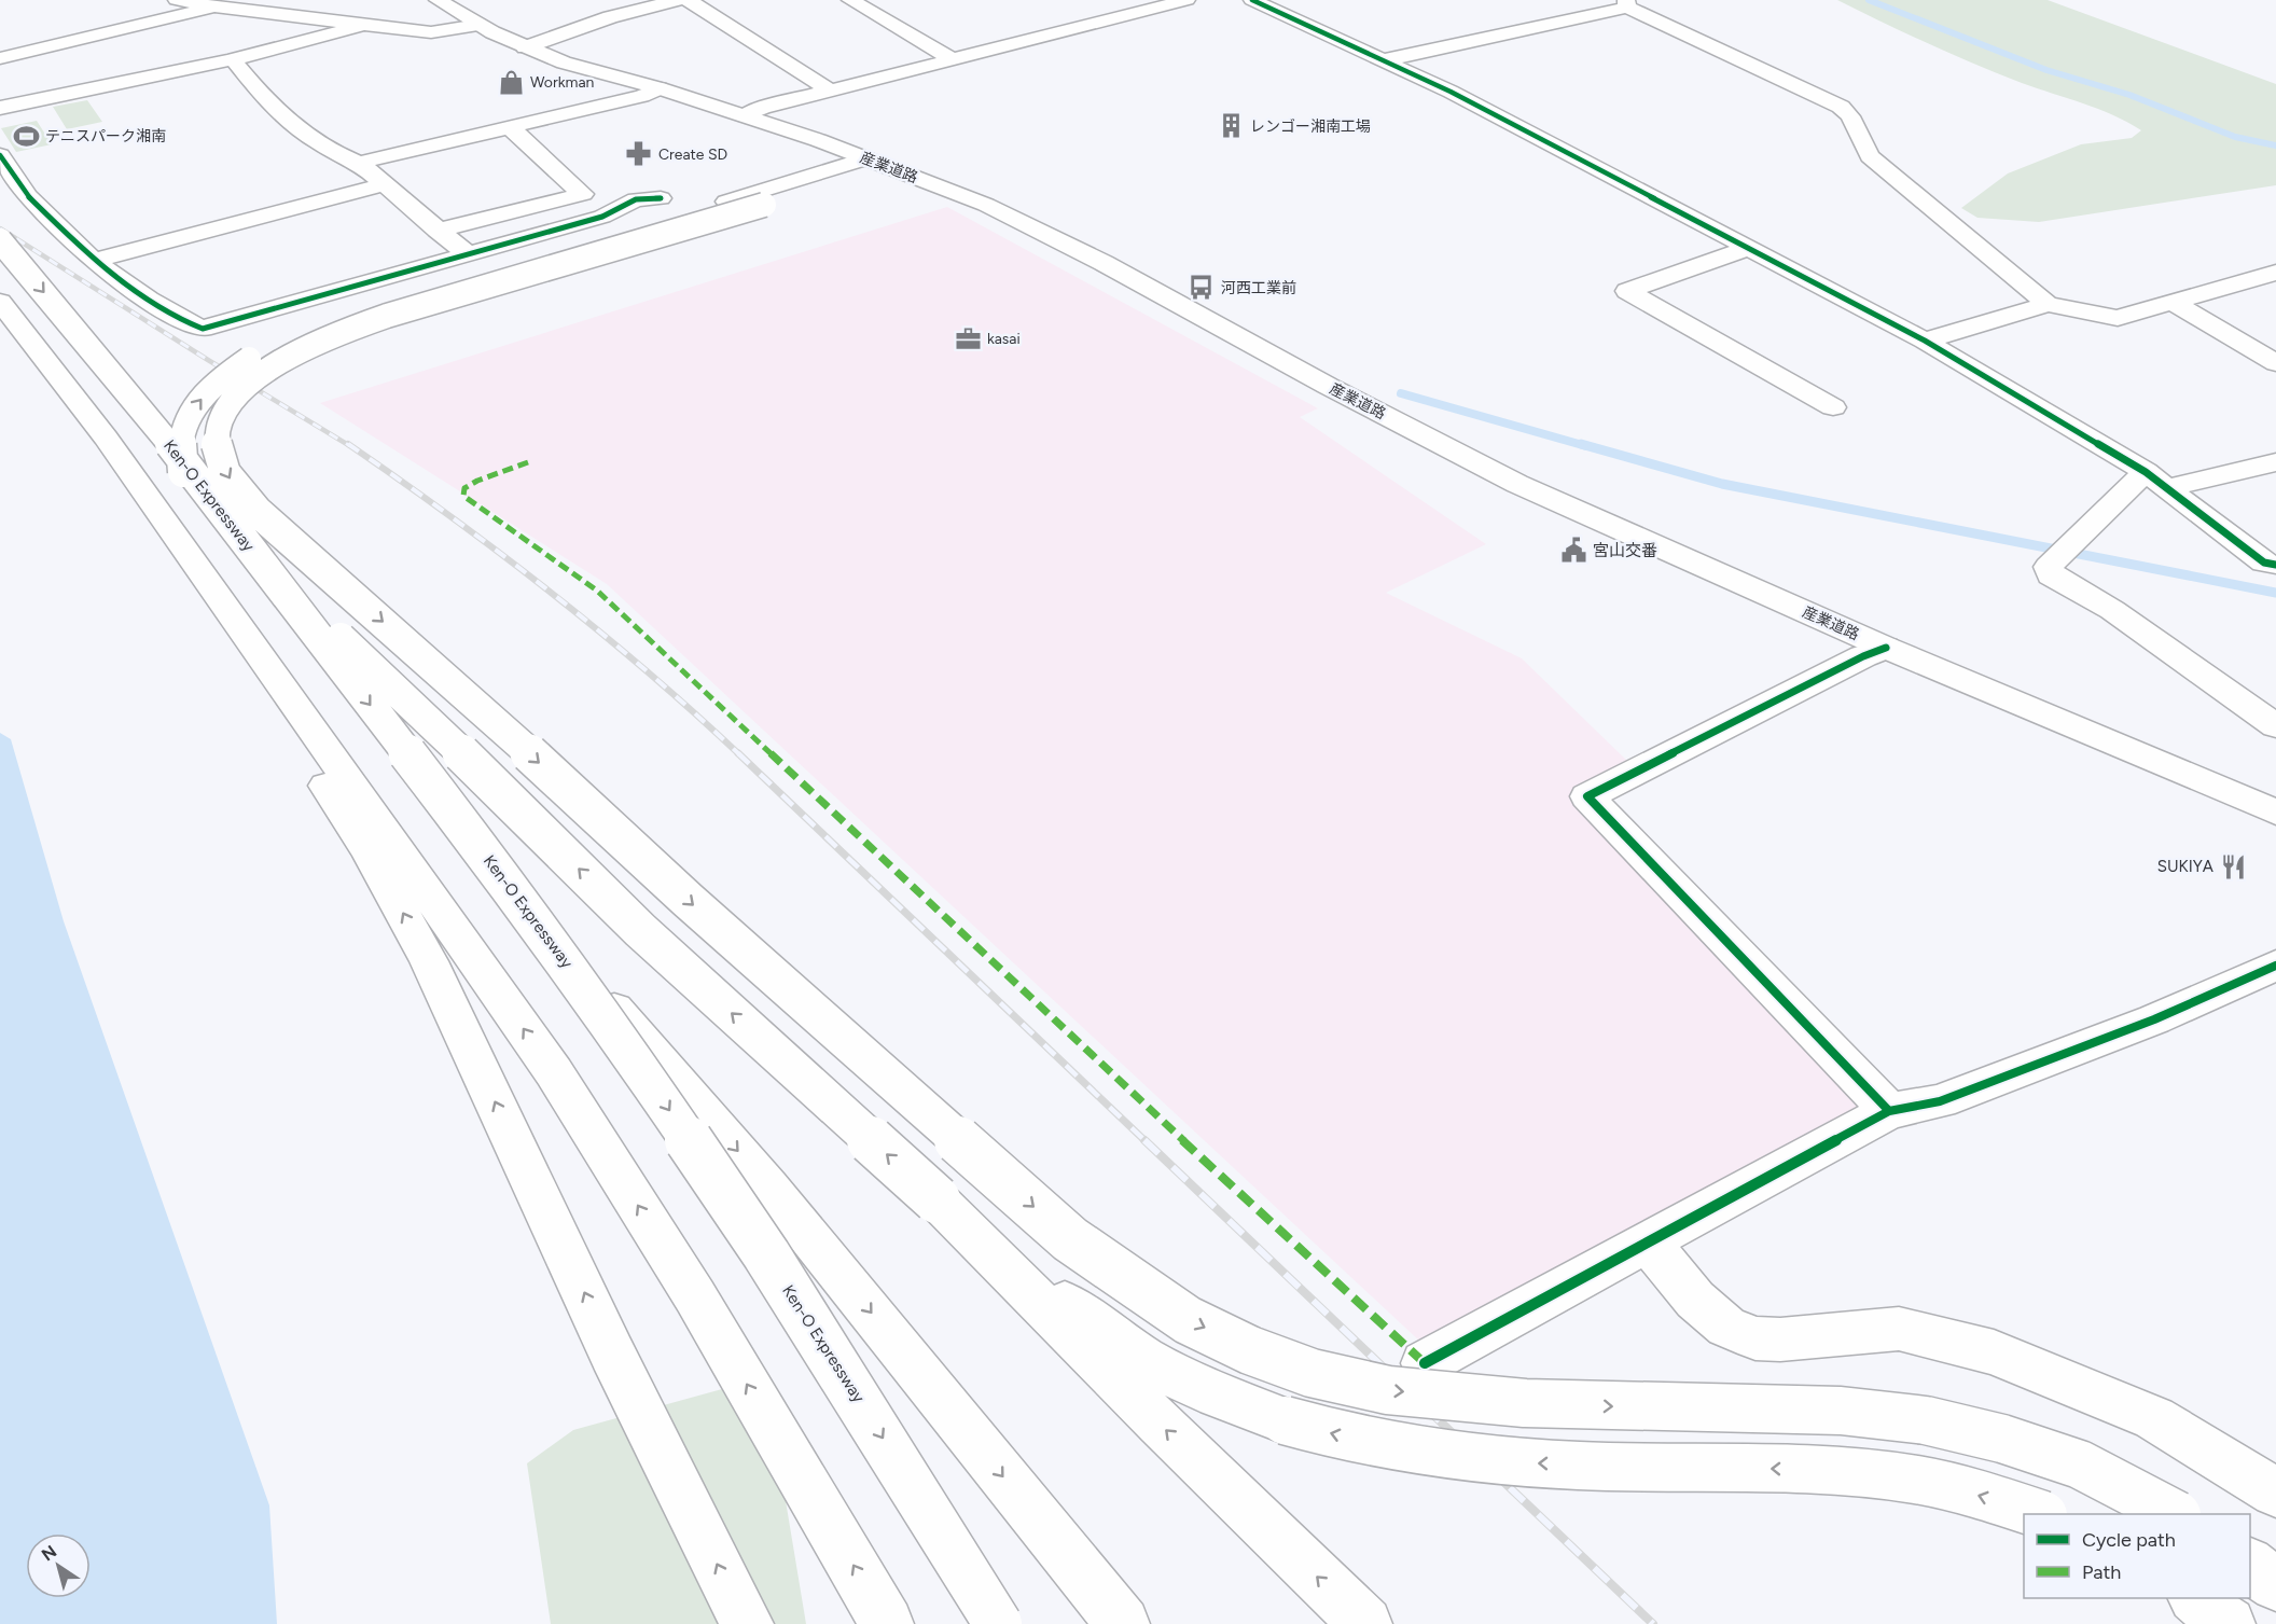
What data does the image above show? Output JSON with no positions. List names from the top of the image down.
{
  "streets": {
    "main road": ["産業道路", "Ken-O Expressway"]
  },
  "places": {
    "shop": ["Workman"],
    "building": ["レンゴー湘南工場"],
    "sports": ["テニスパーク湘南"],
    "pharmacy": ["Create SD"],
    "bus stop": ["河西工業前"],
    "office": ["kasai"],
    "public building": ["宮山交番"],
    "restaurant": ["SUKIYA"]
  },
  "legend": ["Cycle path", "Path"],
  "north": "top left"
}
